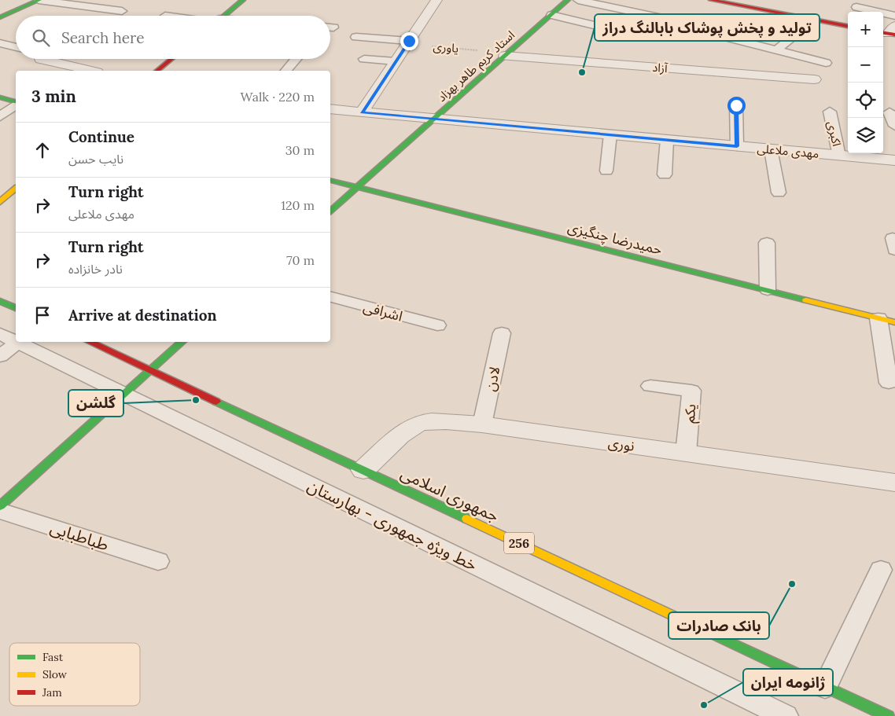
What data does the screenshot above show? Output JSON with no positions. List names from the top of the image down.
{
  "streets": {
    "street": [
      "استاد کریم طاهر بهزاد",
      "آزاد",
      "مهدی ملاعلی",
      "حمیدرضا چنگیزی",
      "نوری",
      "جمهوری اسلامی",
      "256"
    ],
    "lane": [
      "اکبری",
      "اشرافی",
      "لادن",
      "یکم",
      "خط ویژه جمهوری - بهارستان",
      "طباطبایی"
    ],
    "path": ["یاوری"]
  },
  "crossings": [
    ["یاوری", "استاد کریم طاهر بهزاد"],
    ["یاوری", "آزاد"],
    ["استاد کریم طاهر بهزاد", "آزاد"],
    ["استاد کریم طاهر بهزاد", "مهدی ملاعلی"],
    ["استاد کریم طاهر بهزاد", "حمیدرضا چنگیزی"],
    ["اکبری", "مهدی ملاعلی"],
    ["لادن", "نوری"],
    ["یکم", "نوری"],
    ["نوری", "جمهوری اسلامی"]
  ],
  "places": [
    "تولید و پخش پوشاک بابالنگ دراز",
    "گلشن",
    "بانک صادرات",
    "ژانومه ایران"
  ],
  "legend": ["Fast", "Slow", "Jam"],
  "page": {
    "map_buttons": ["+", "−"],
    "search": "Search here",
    "heading": ["3 min", "Walk · 220 m"],
    "list": [
      ["Continue", "نایب حسن", "30 m"],
      ["Turn right", "مهدی ملاعلی", "120 m"],
      ["Turn right", "نادر خانزاده", "70 m"],
      "Arrive at destination"
    ]
  }
}
